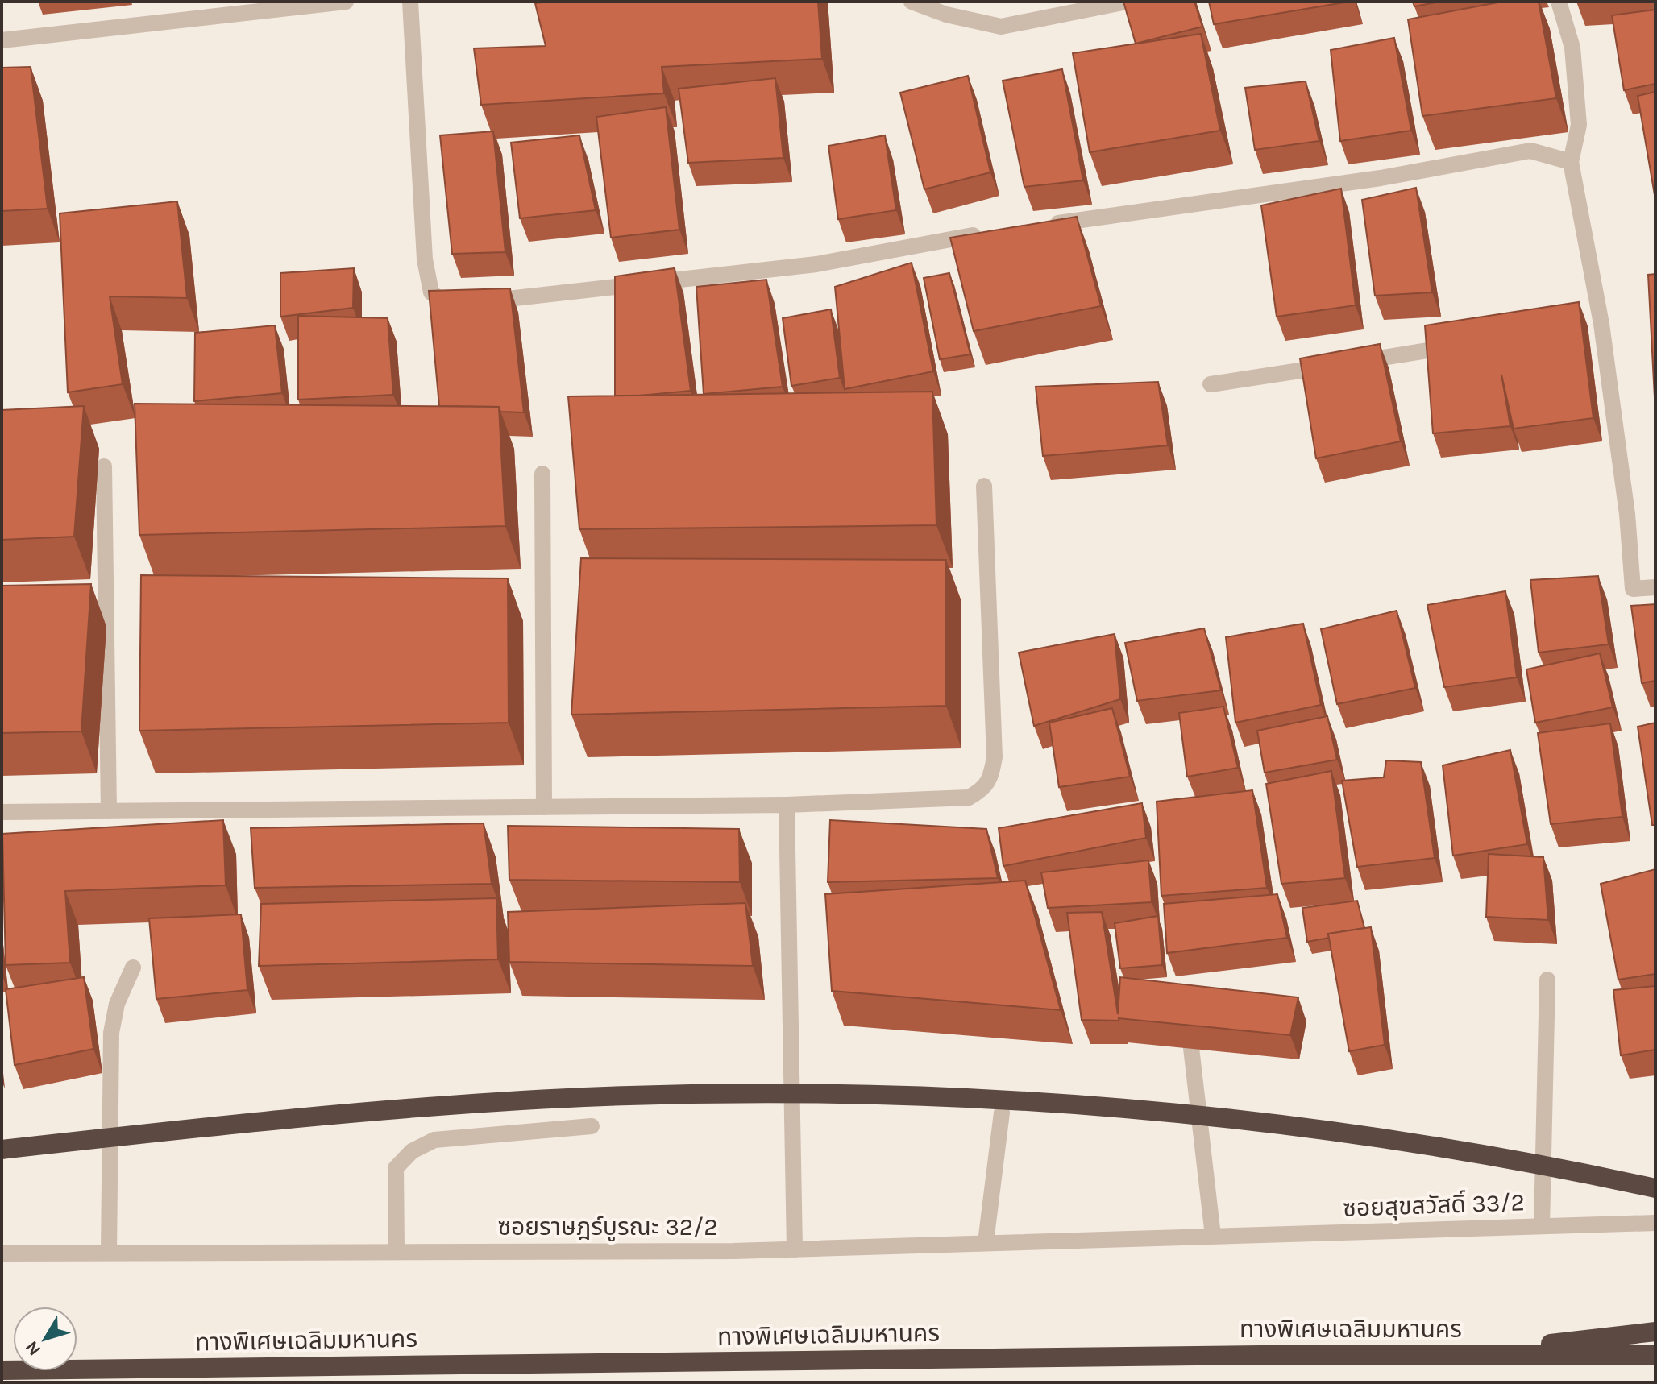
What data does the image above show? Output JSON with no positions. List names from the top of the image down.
{
  "streets": {
    "highway": ["ทางพิเศษเฉลิมมหานคร"],
    "street": ["ซอยสุขสวัสดิ์ 33/2", "ซอยราษฎร์บูรณะ 32/2"]
  },
  "crossings": [
    ["ซอยสุขสวัสดิ์ 33/2", "ซอยราษฎร์บูรณะ 32/2"]
  ],
  "north": "bottom left"
}
